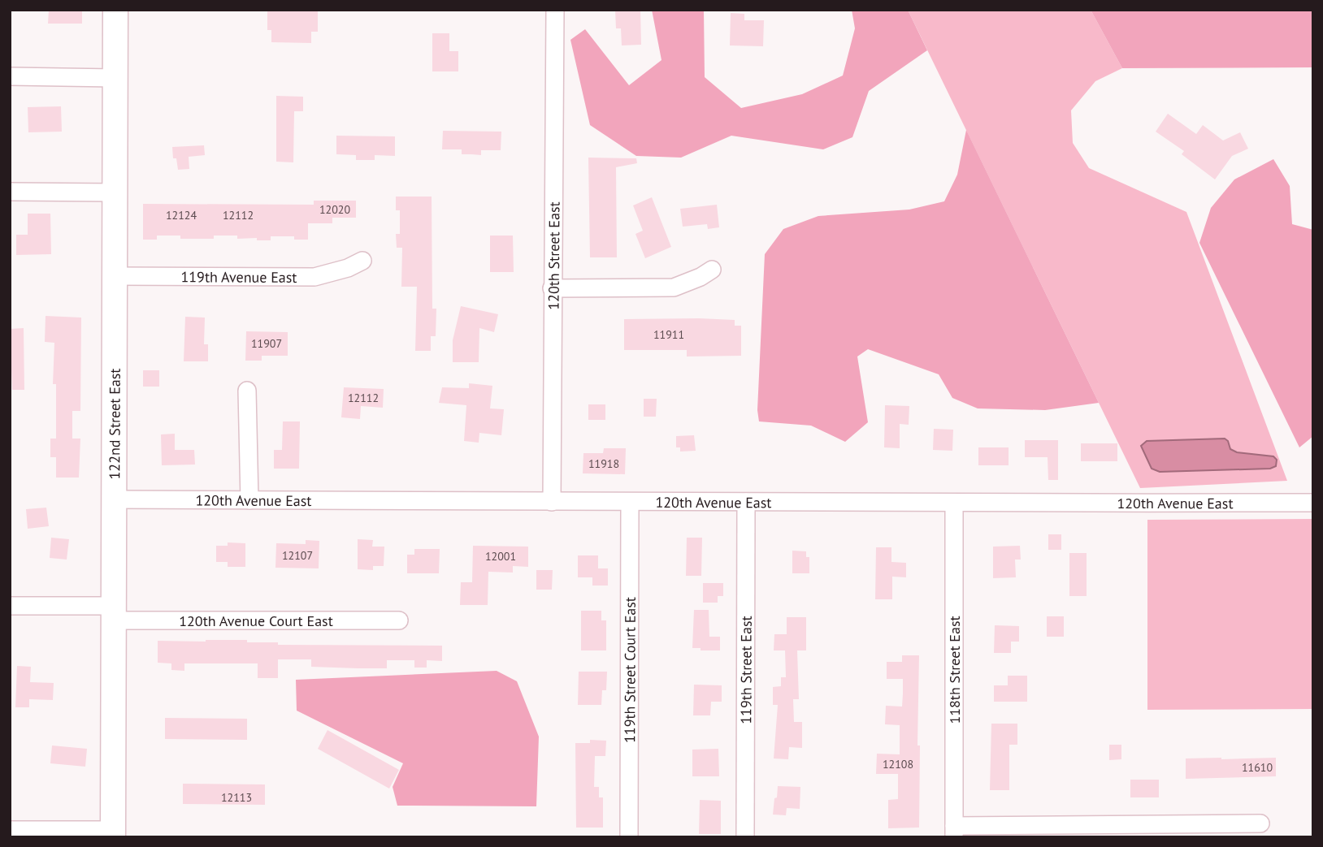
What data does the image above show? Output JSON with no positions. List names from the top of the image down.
{
  "streets": {
    "street": [
      "120th Street East",
      "119th Avenue East",
      "122nd Street East",
      "120th Avenue East",
      "120th Avenue Court East",
      "119th Street East",
      "119th Street Court East",
      "118th Street East"
    ]
  },
  "crossings": [
    ["120th Street East", "120th Avenue East"],
    ["119th Avenue East", "122nd Street East"],
    ["122nd Street East", "120th Avenue East"],
    ["122nd Street East", "120th Avenue Court East"],
    ["120th Avenue East", "119th Street East"],
    ["120th Avenue East", "119th Street Court East"],
    ["120th Avenue East", "118th Street East"]
  ],
  "house_numbers": [
    "12020",
    "12124",
    "12112",
    "11911",
    "11907",
    "12112",
    "11918",
    "12107",
    "12001",
    "12108",
    "11610",
    "12113"
  ]
}
